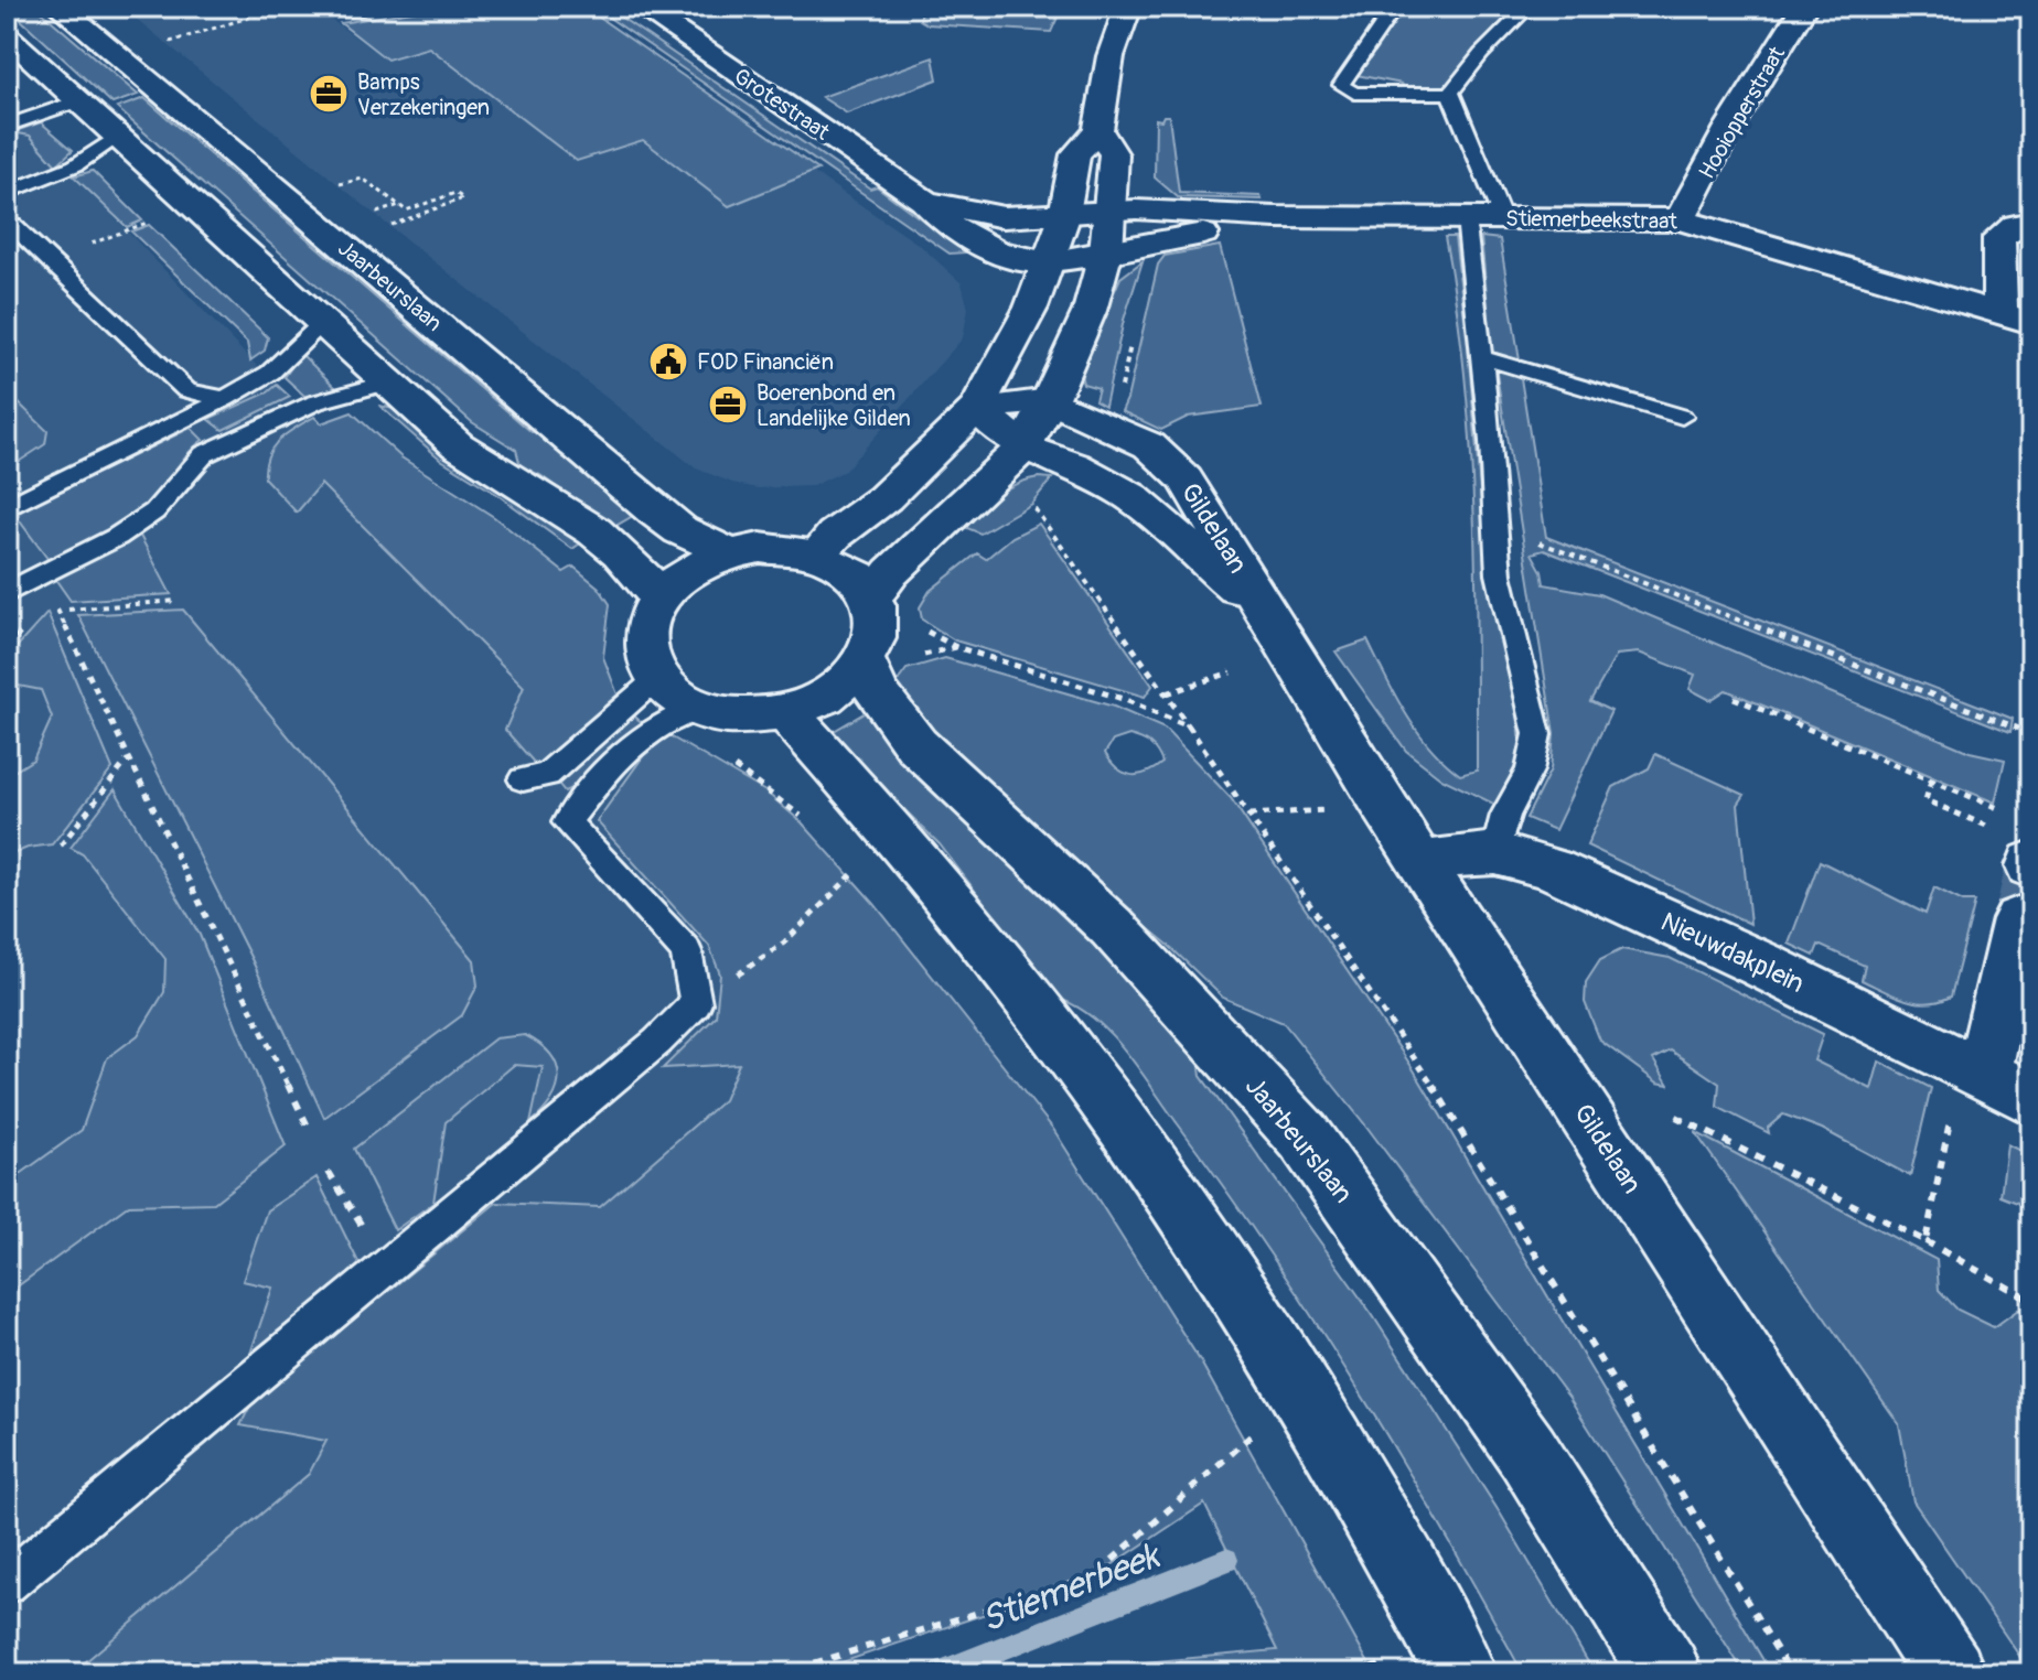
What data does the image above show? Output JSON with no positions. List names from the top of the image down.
{
  "streets": {
    "street": [
      "Grotestraat",
      "Hooiopperstraat",
      "Stiemerbeekstraat",
      "Jaarbeurslaan",
      "Gildelaan",
      "Nieuwdakplein"
    ]
  },
  "crossings": [
    ["Grotestraat", "Stiemerbeekstraat"],
    ["Hooiopperstraat", "Stiemerbeekstraat"],
    ["Gildelaan", "Nieuwdakplein"]
  ],
  "water": ["Stiemerbeek"],
  "places": {
    "office": ["Bamps Verzekeringen", "Boerenbond en Landelijke Gilden"],
    "public building": ["FOD Financiën"]
  }
}
